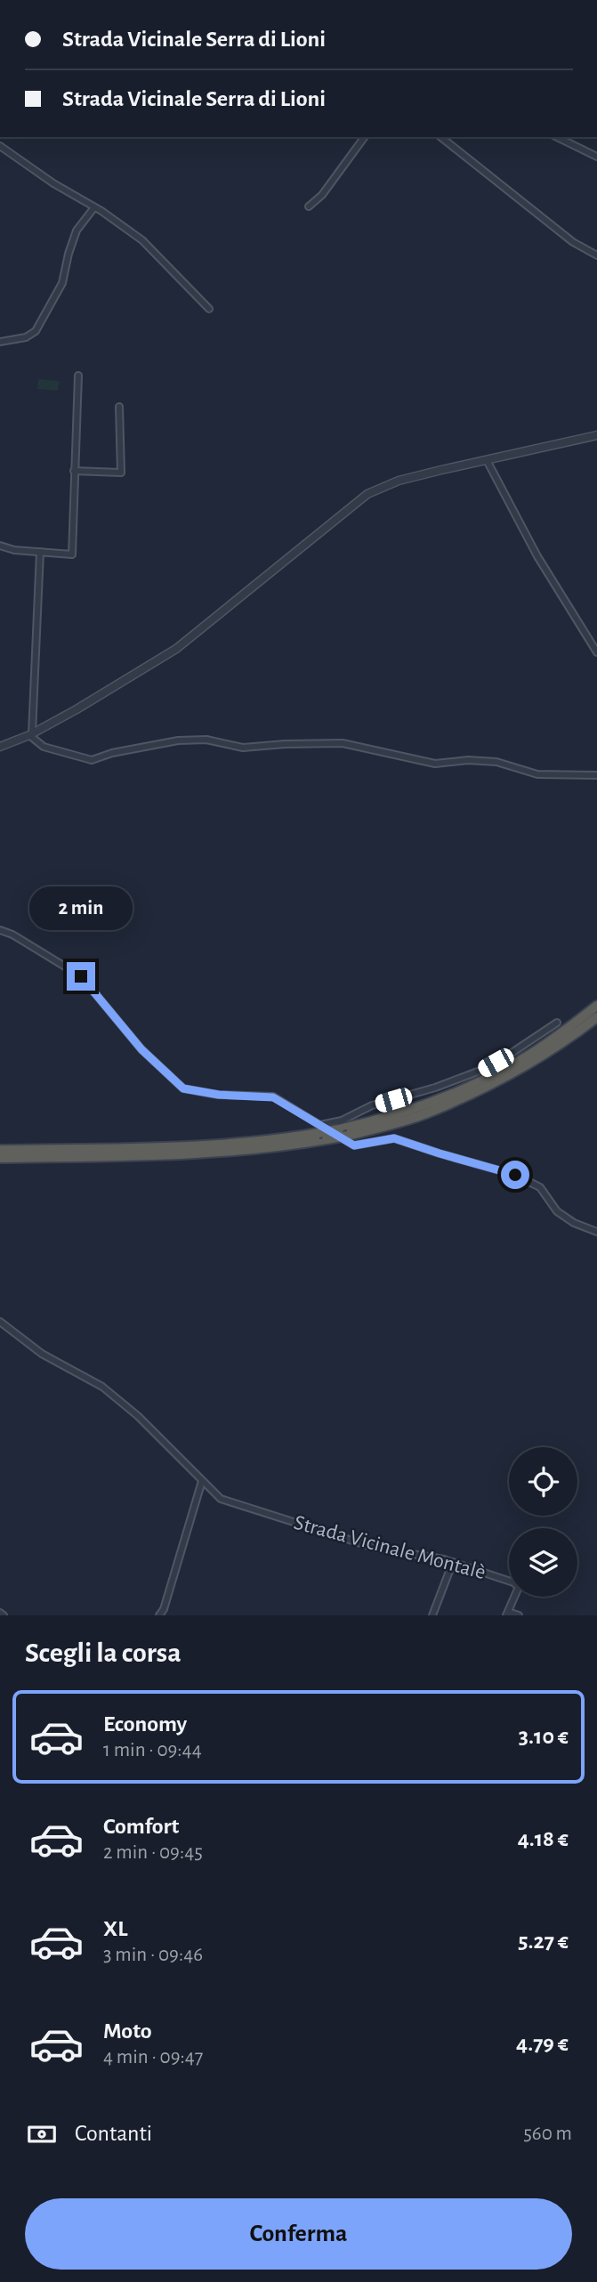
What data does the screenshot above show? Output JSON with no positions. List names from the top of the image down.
{
  "streets": {
    "street": ["Strada Vicinale Montalè"]
  },
  "page": {
    "banner": ["Strada Vicinale Serra di Lioni", "Strada Vicinale Serra di Lioni"],
    "bubble": "2 min",
    "heading": "Scegli la corsa",
    "list": [
      {
        "name": "Economy",
        "note": "1 min · 09:44",
        "value": "3.10 €"
      },
      {
        "name": "Comfort",
        "note": "2 min · 09:45",
        "value": "4.18 €"
      },
      {
        "name": "XL",
        "note": "3 min · 09:46",
        "value": "5.27 €"
      },
      {
        "name": "Moto",
        "note": "4 min · 09:47",
        "value": "4.79 €"
      }
    ],
    "pay": ["Contanti", "560 m"],
    "buttons": "Conferma"
  }
}
